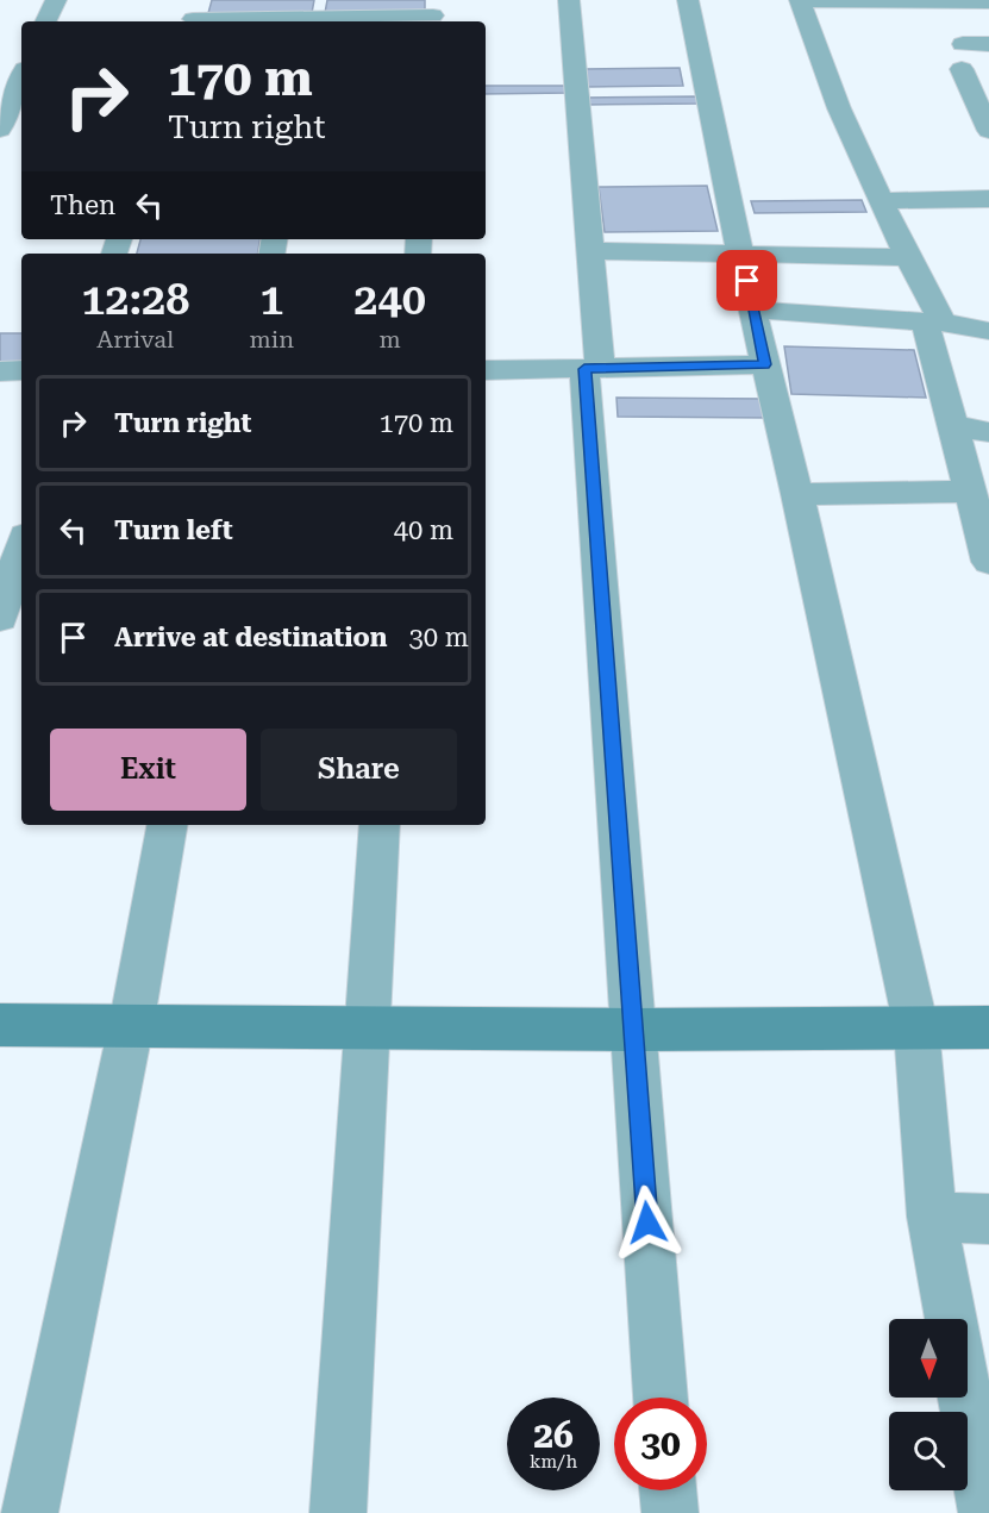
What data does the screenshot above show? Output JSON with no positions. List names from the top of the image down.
{
  "north": "bottom",
  "page": {
    "turn": ["170 m", "Turn right"],
    "then": "Then",
    "eta": [
      "12:28",
      "Arrival",
      "1",
      "min",
      "240",
      "m"
    ],
    "list": [
      {
        "name": "Turn right",
        "value": "170 m"
      },
      {
        "name": "Turn left",
        "value": "40 m"
      },
      {
        "name": "Arrive at destination",
        "value": "30 m"
      }
    ],
    "buttons": ["Exit", "Share"],
    "speed": "26 km/h",
    "limit": "30"
  }
}
